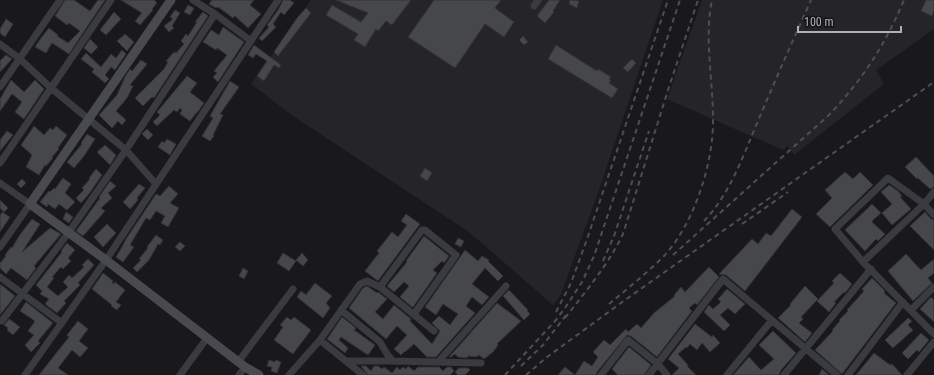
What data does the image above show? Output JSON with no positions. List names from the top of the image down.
{
  "scale_bar": "100 m"
}
